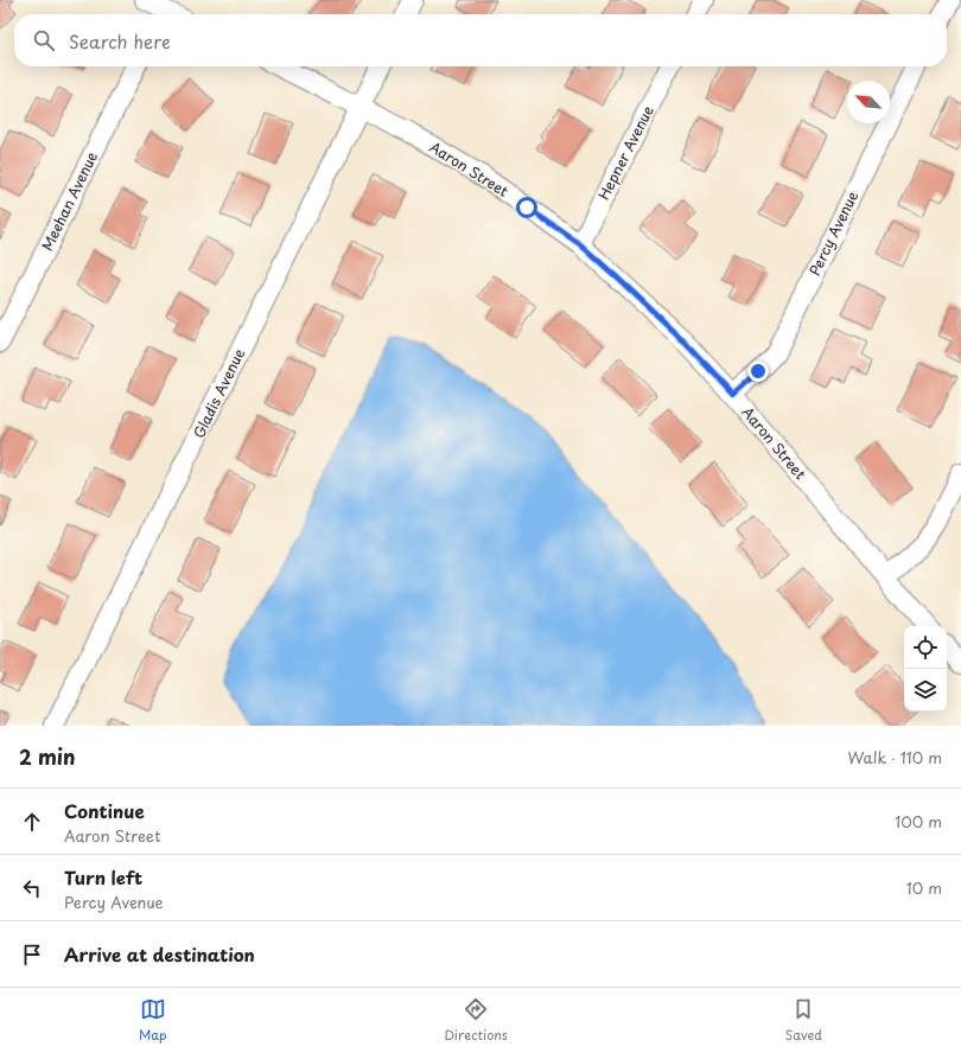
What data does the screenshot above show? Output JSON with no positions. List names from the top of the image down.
{
  "streets": {
    "street": [
      "Hepner Avenue",
      "Aaron Street",
      "Meehan Avenue",
      "Percy Avenue",
      "Gladis Avenue"
    ]
  },
  "crossings": [
    ["Hepner Avenue", "Aaron Street"],
    ["Aaron Street", "Percy Avenue"],
    ["Aaron Street", "Gladis Avenue"]
  ],
  "north": "top left",
  "page": {
    "search": "Search here",
    "heading": ["2 min", "Walk · 110 m"],
    "list": [
      ["Continue", "Aaron Street", "100 m"],
      ["Turn left", "Percy Avenue", "10 m"],
      "Arrive at destination"
    ],
    "nav": ["Map", "Directions", "Saved"]
  }
}
